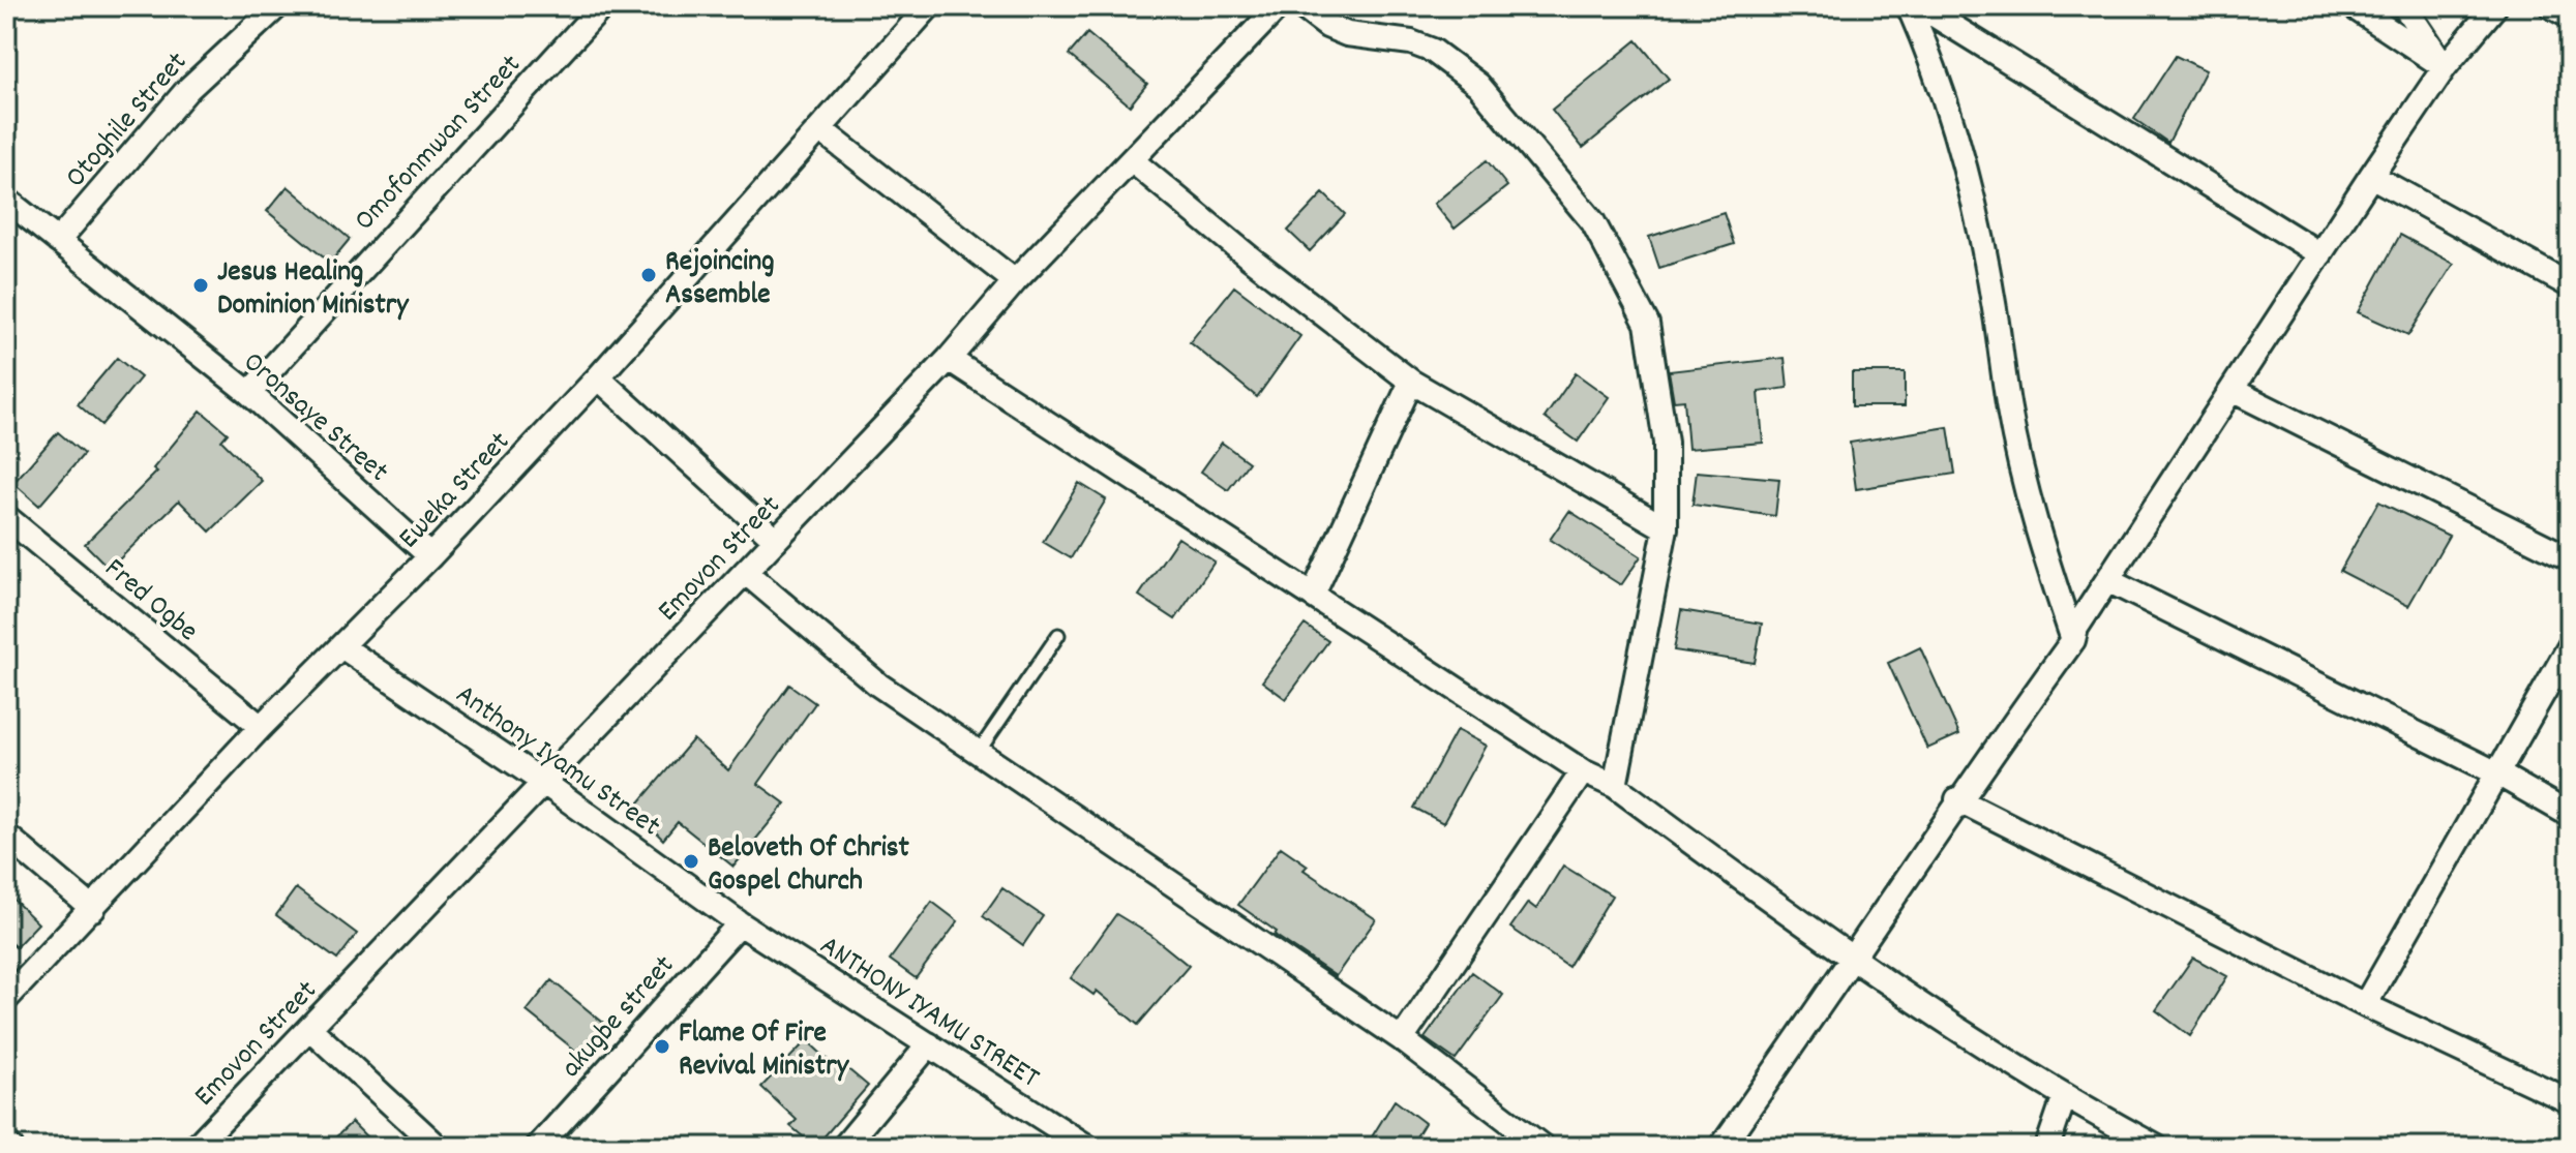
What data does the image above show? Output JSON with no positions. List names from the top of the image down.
{
  "streets": {
    "street": [
      "Otoghile Street",
      "Omofonmwan Street",
      "Oronsaye Street",
      "Eweka Street",
      "Emovon Street",
      "Fred Ogbe",
      "Anthony Iyamu Street",
      "ANTHONY IYAMU STREET",
      "akugbe street"
    ]
  },
  "crossings": [
    ["Otoghile Street", "Oronsaye Street"],
    ["Omofonmwan Street", "Oronsaye Street"],
    ["Oronsaye Street", "Eweka Street"],
    ["Eweka Street", "Fred Ogbe"],
    ["Eweka Street", "Anthony Iyamu Street"],
    ["Emovon Street", "Anthony Iyamu Street"],
    ["Anthony Iyamu Street", "ANTHONY IYAMU STREET"],
    ["Anthony Iyamu Street", "akugbe street"],
    ["ANTHONY IYAMU STREET", "akugbe street"]
  ],
  "places": [
    "Rejoincing Assemble",
    "Jesus Healing Dominion Ministry",
    "Beloveth Of Christ Gospel Church",
    "Flame Of Fire Revival Ministry"
  ]
}
